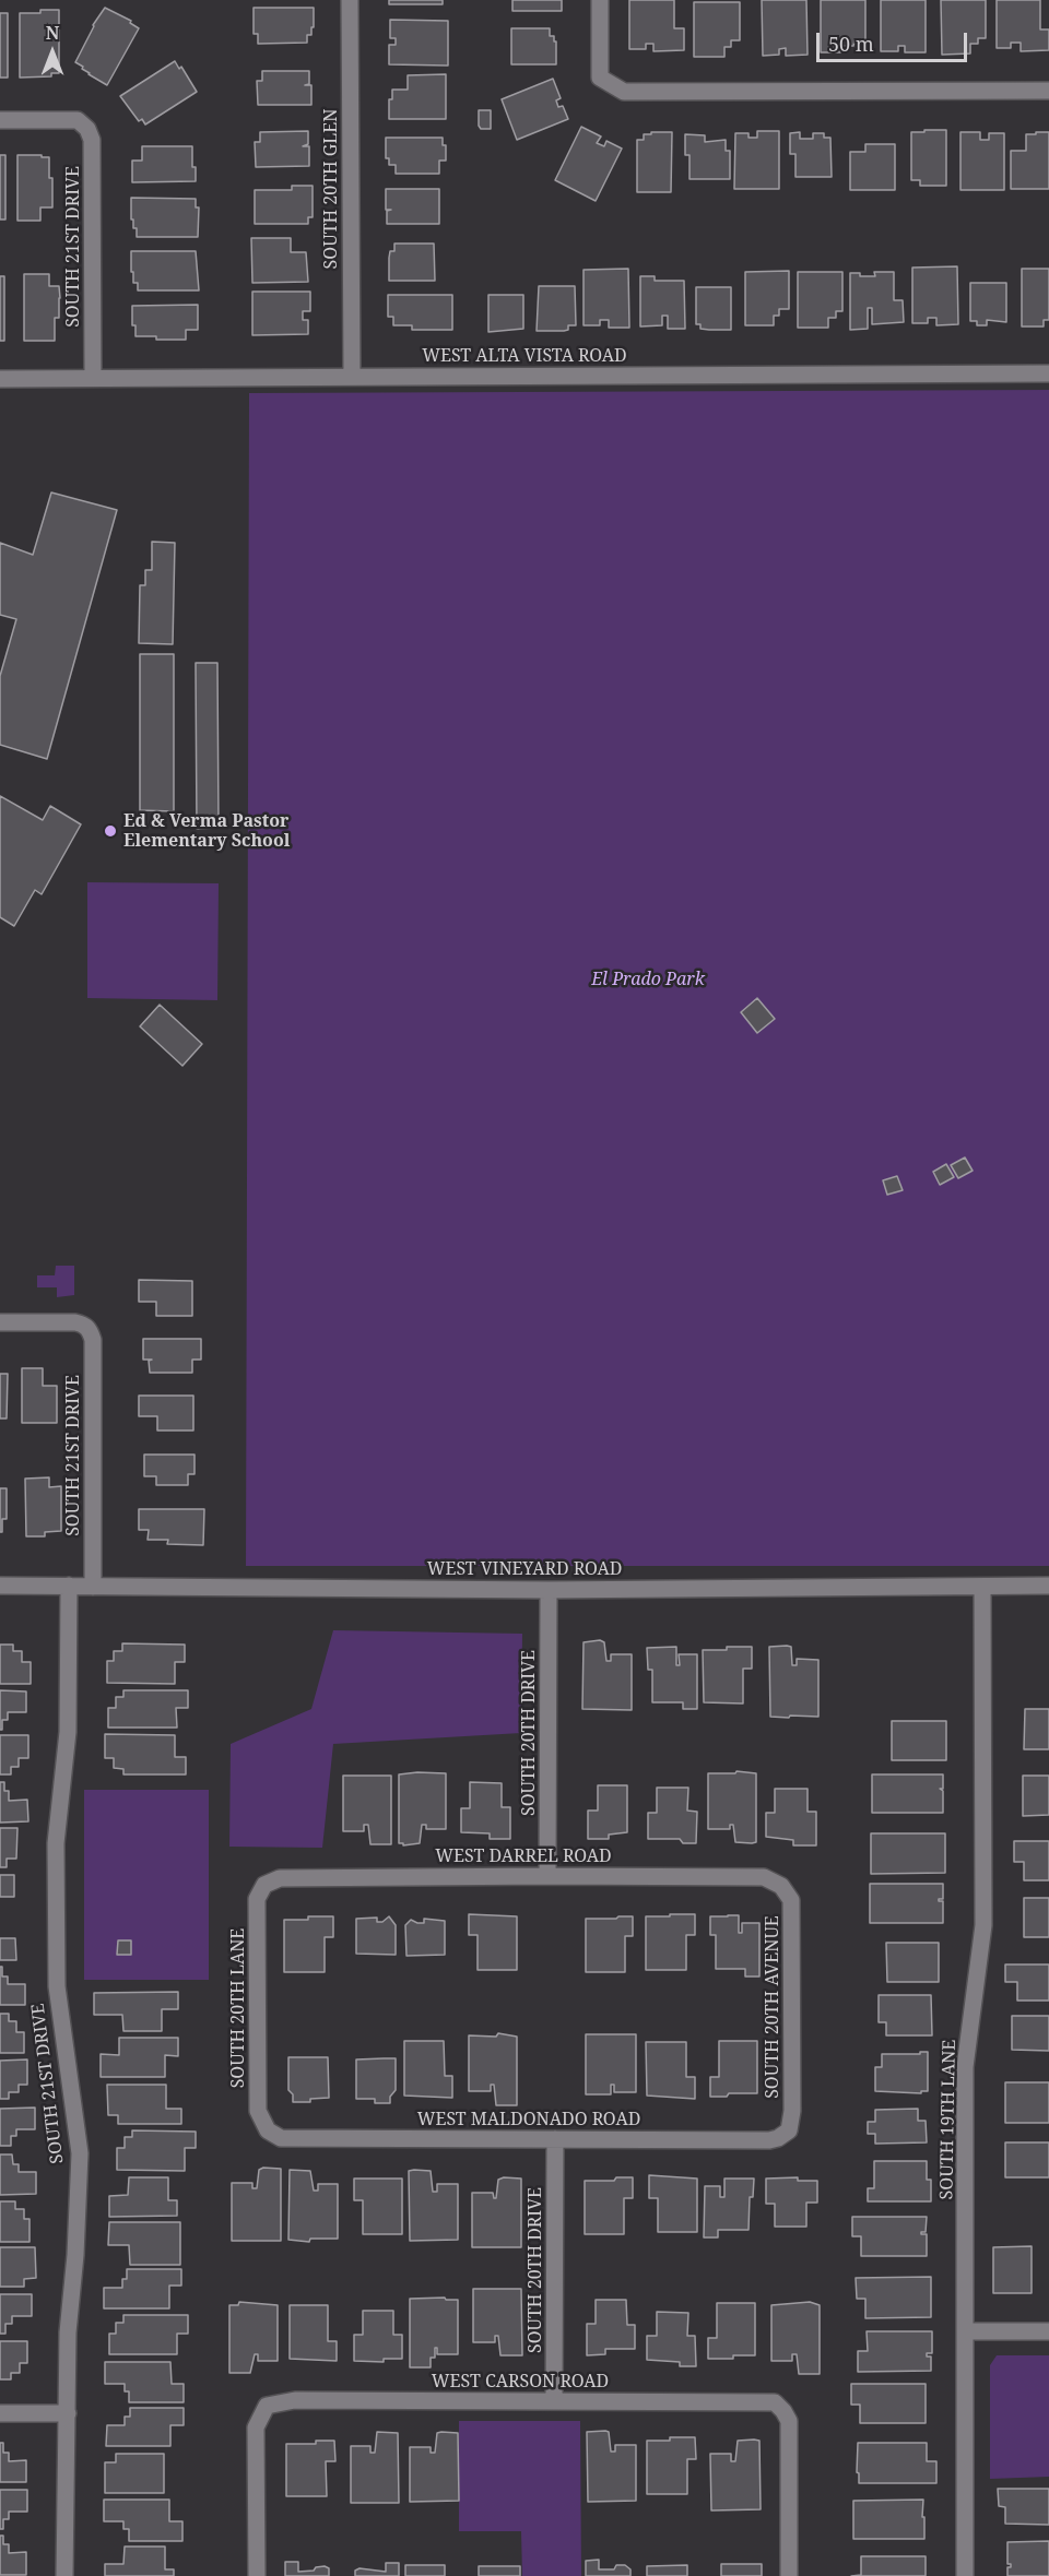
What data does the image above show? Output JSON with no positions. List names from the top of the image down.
{
  "streets": {
    "street": [
      "SOUTH 20TH GLEN",
      "SOUTH 21ST DRIVE",
      "WEST ALTA VISTA ROAD",
      "WEST VINEYARD ROAD",
      "SOUTH 20TH DRIVE",
      "WEST DARREL ROAD",
      "SOUTH 20TH AVENUE",
      "SOUTH 20TH LANE",
      "WEST MALDONADO ROAD",
      "SOUTH 19TH LANE",
      "WEST CARSON ROAD"
    ]
  },
  "crossings": [
    ["SOUTH 20TH GLEN", "WEST ALTA VISTA ROAD"],
    ["SOUTH 21ST DRIVE", "WEST ALTA VISTA ROAD"],
    ["SOUTH 21ST DRIVE", "WEST VINEYARD ROAD"],
    ["WEST VINEYARD ROAD", "SOUTH 20TH DRIVE"],
    ["WEST VINEYARD ROAD", "SOUTH 19TH LANE"],
    ["SOUTH 20TH DRIVE", "WEST DARREL ROAD"],
    ["SOUTH 20TH DRIVE", "WEST MALDONADO ROAD"],
    ["SOUTH 20TH DRIVE", "WEST CARSON ROAD"],
    ["WEST DARREL ROAD", "SOUTH 20TH AVENUE"],
    ["WEST DARREL ROAD", "SOUTH 20TH LANE"],
    ["SOUTH 20TH AVENUE", "WEST MALDONADO ROAD"],
    ["SOUTH 20TH LANE", "WEST MALDONADO ROAD"]
  ],
  "parks": ["El Prado Park"],
  "places": ["Ed & Verma Pastor Elementary School"],
  "scale_bar": "50 m",
  "north": "top"
}
